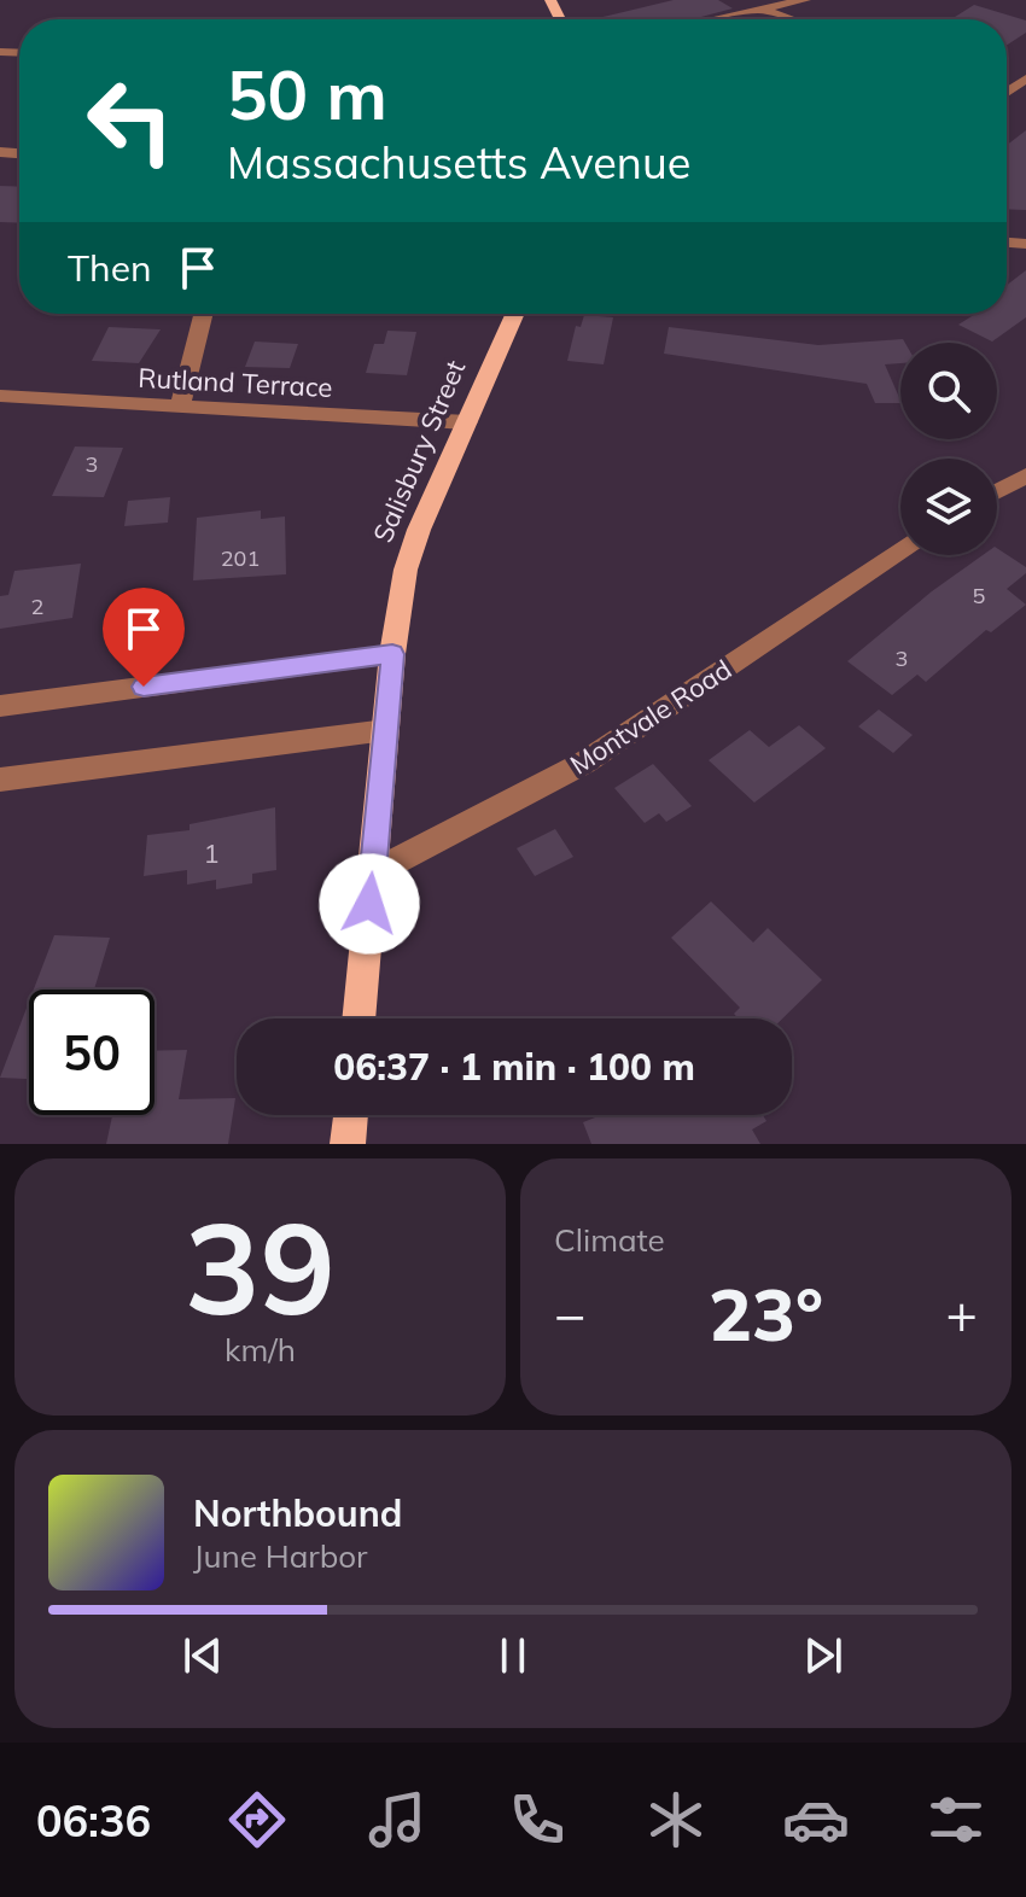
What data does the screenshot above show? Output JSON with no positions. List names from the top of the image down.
{
  "streets": {
    "main road": ["Salisbury Street"],
    "street": ["Rutland Terrace", "Montvale Road"]
  },
  "crossings": [
    ["Rutland Terrace", "Salisbury Street"],
    ["Salisbury Street", "Montvale Road"]
  ],
  "house_numbers": [
    "3",
    "201",
    "5",
    "2",
    "3",
    "1"
  ],
  "page": {
    "turn": ["50 m", "Massachusetts Avenue"],
    "then": "Then",
    "limit": "50",
    "trip": "06:37 · 1 min · 100 m",
    "tile": [
      ["39", "km/h"],
      "Climate"
    ],
    "heat": ["−", "23°", "+"],
    "song": ["Northbound", "June Harbor"],
    "tabs": "06:36"
  }
}
